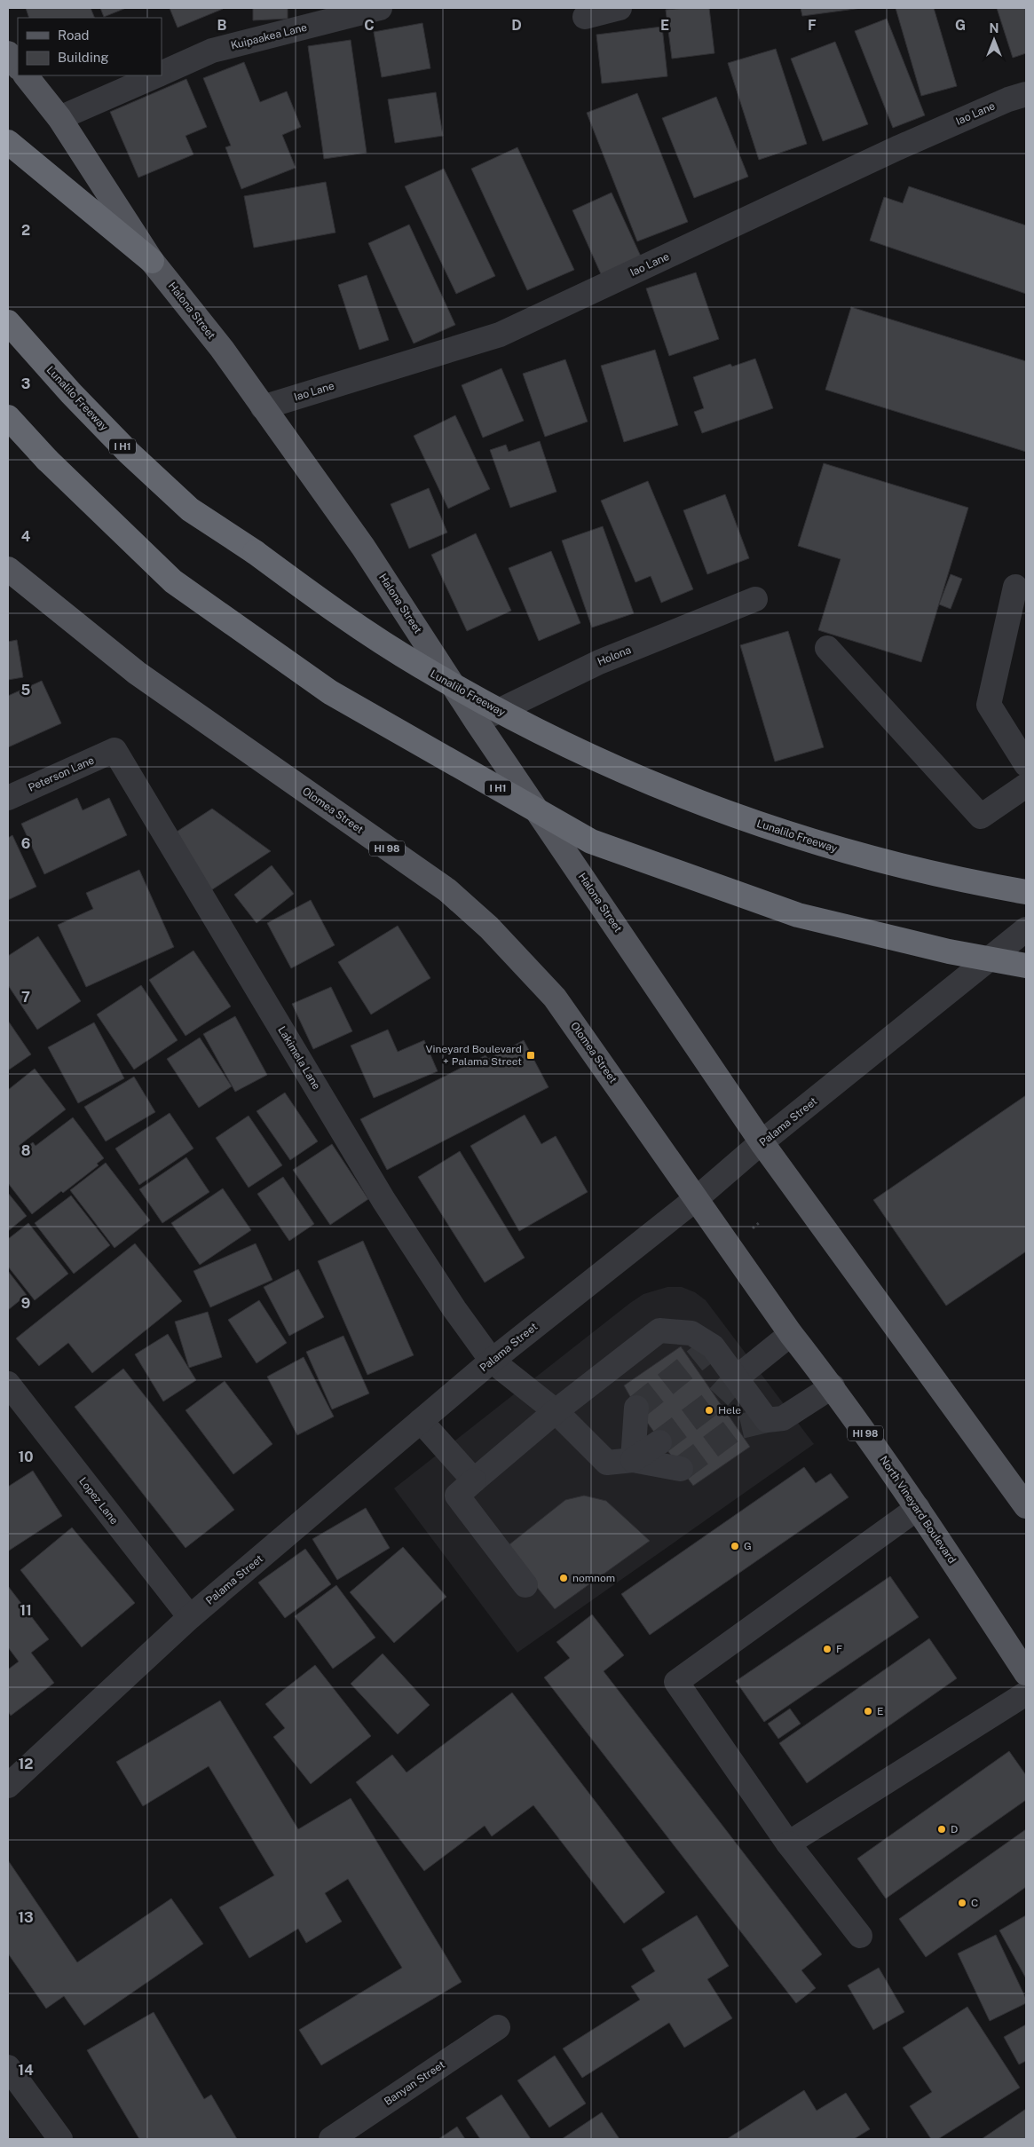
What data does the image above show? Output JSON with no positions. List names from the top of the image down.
{
  "streets": {
    "highway": ["Lunalilo Freeway", "I H1"],
    "main road": [
      "Halona Street",
      "Olomea Street",
      "HI 98",
      "North Vineyard Boulevard"
    ],
    "street": [
      "Kuipaakea Lane",
      "Iao Lane",
      "Holona",
      "Peterson Lane",
      "Lakimela Lane",
      "Palama Street",
      "Lopez Lane",
      "Banyan Street"
    ]
  },
  "crossings": [
    ["Kuipaakea Lane", "Halona Street"],
    ["Iao Lane", "Halona Street"],
    ["Halona Street", "Holona"],
    ["Halona Street", "Palama Street"],
    ["Peterson Lane", "Lakimela Lane"],
    ["Olomea Street", "Palama Street"],
    ["Olomea Street", "North Vineyard Boulevard"],
    ["Lakimela Lane", "Palama Street"],
    ["Palama Street", "Lopez Lane"],
    ["Palama Street", "North Vineyard Boulevard"]
  ],
  "places": {
    "transit": ["Vineyard Boulevard + Palama Street"],
    "other": [
      "Hele",
      "G",
      "nomnom",
      "F",
      "E",
      "D",
      "C"
    ]
  },
  "legend": ["Road", "Building"],
  "north": "top",
  "grid": {
    "columns": [
      "B",
      "C",
      "D",
      "E",
      "F",
      "G"
    ],
    "rows": [
      "2",
      "3",
      "4",
      "5",
      "6",
      "7",
      "8",
      "9",
      "10",
      "11",
      "12",
      "13",
      "14"
    ]
  }
}
